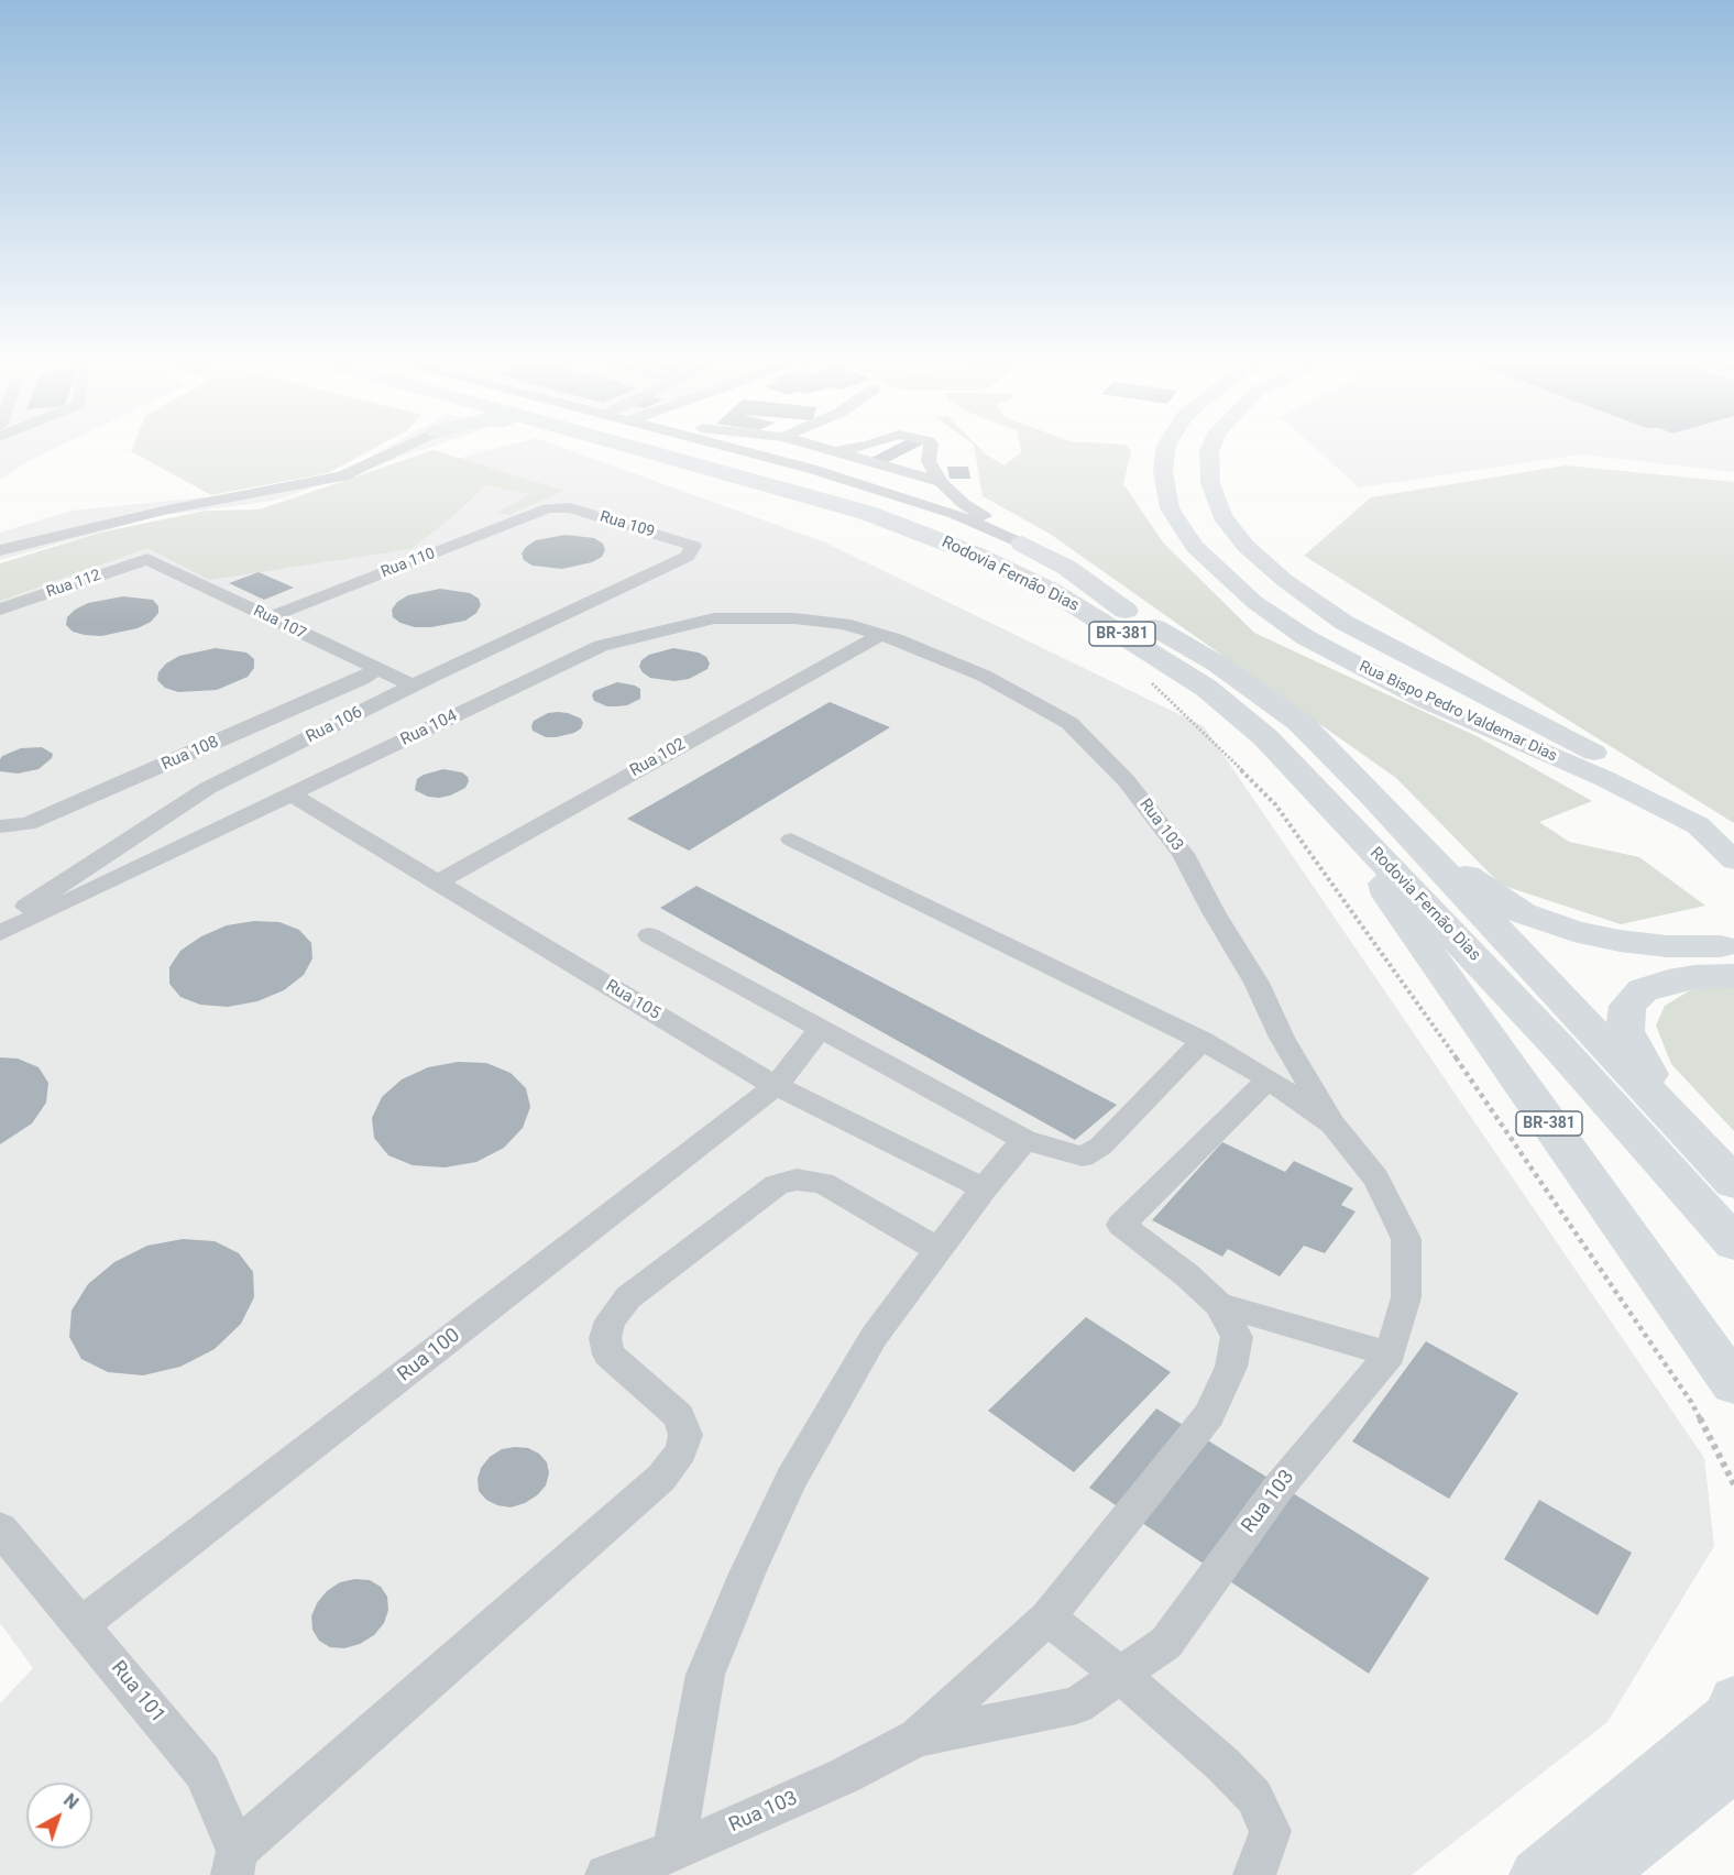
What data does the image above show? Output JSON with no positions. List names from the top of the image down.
{
  "streets": {
    "highway": ["Rodovia Fernão Dias", "BR-381"],
    "main road": ["Rua Bispo Pedro Valdemar Dias"],
    "street": [
      "Rua 109",
      "Rua 110",
      "Rua 112",
      "Rua 107",
      "Rua 106",
      "Rua 104",
      "Rua 108",
      "Rua 102",
      "Rua 103",
      "Rua 105",
      "Rua 100",
      "Rua 101"
    ]
  },
  "crossings": [
    ["Rua 109", "Rua 110"],
    ["Rua 109", "Rua 106"],
    ["Rua 110", "Rua 107"],
    ["Rodovia Fernão Dias", "BR-381"],
    ["Rua 112", "Rua 107"],
    ["Rua 107", "Rua 106"],
    ["Rua 107", "Rua 108"],
    ["Rua 104", "Rua 102"],
    ["Rua 104", "Rua 103"],
    ["Rua 104", "Rua 105"],
    ["Rua 102", "Rua 103"],
    ["Rua 102", "Rua 105"],
    ["Rua 105", "Rua 100"],
    ["Rua 100", "Rua 101"]
  ],
  "north": "top right"
}
